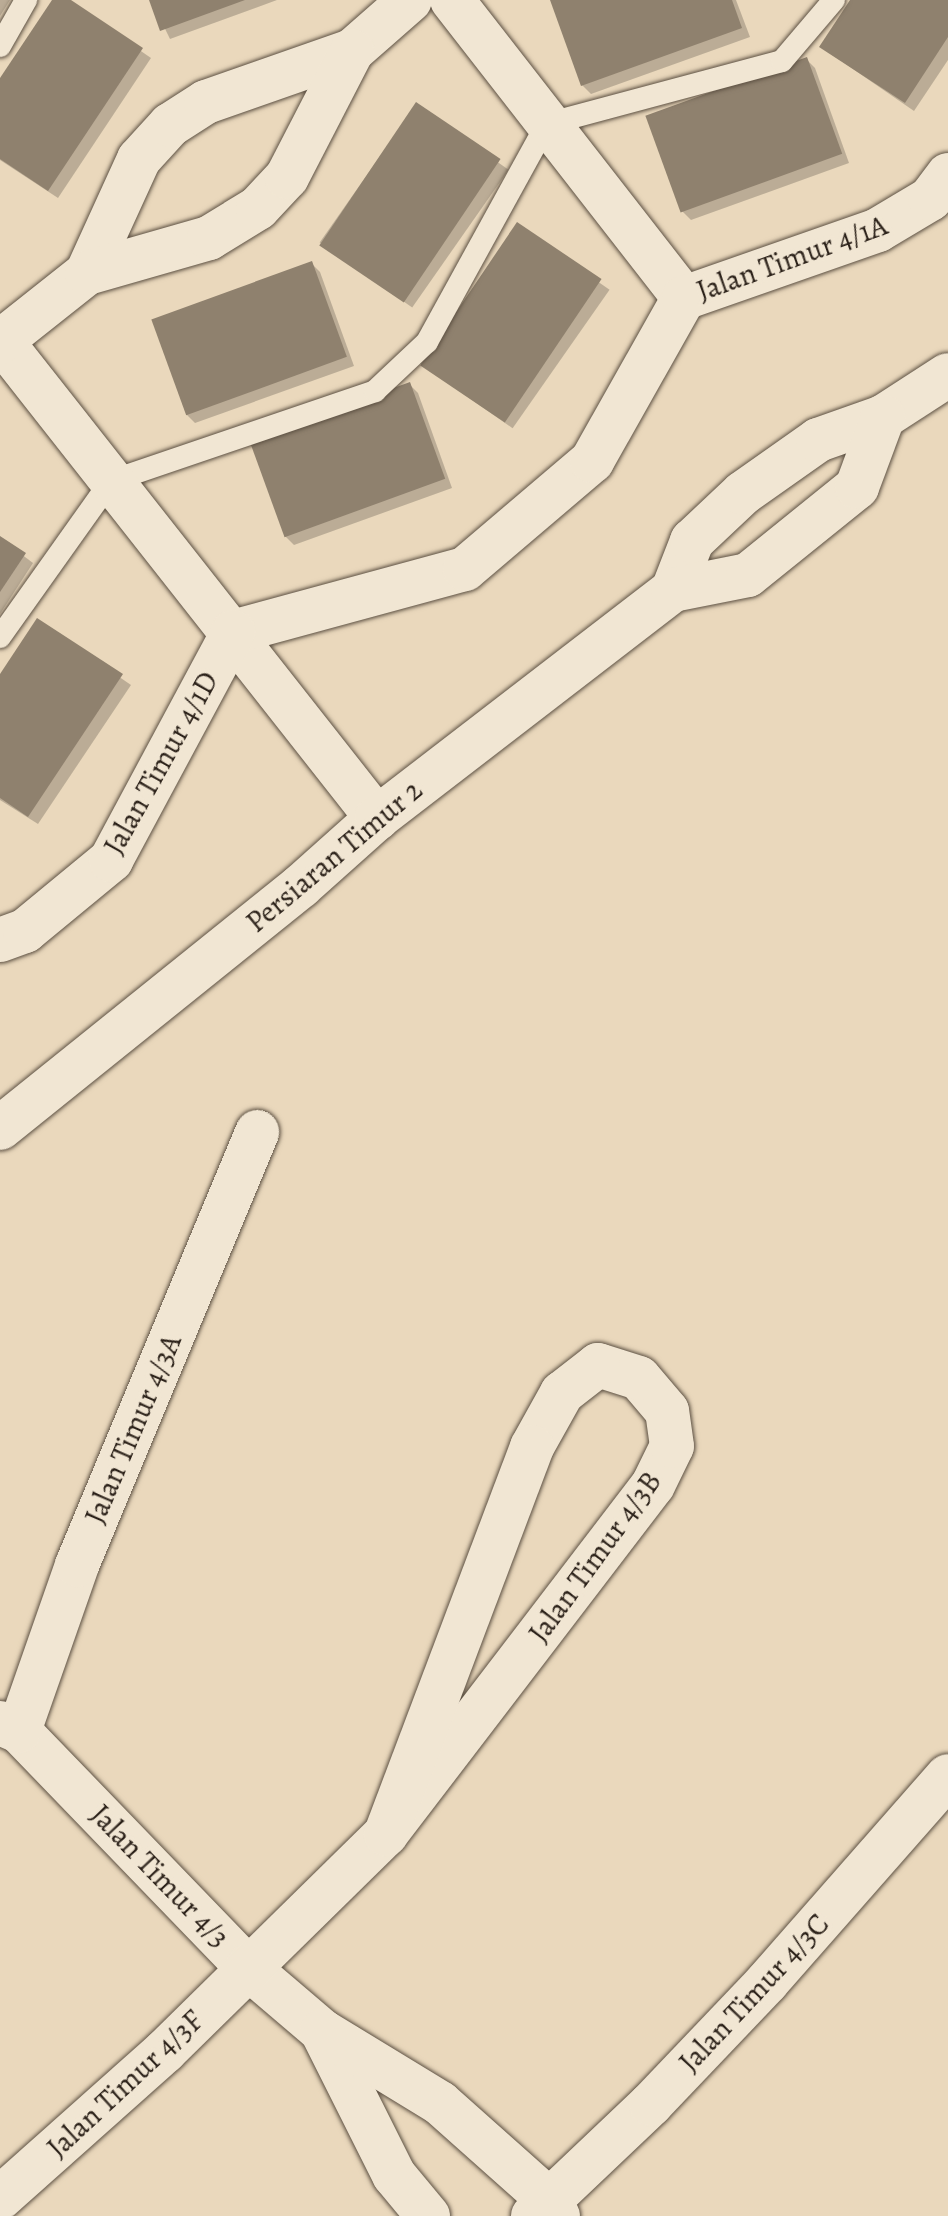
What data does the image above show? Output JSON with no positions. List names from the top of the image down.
{
  "streets": {
    "street": [
      "Jalan Timur 4/1A",
      "Jalan Timur 4/1D",
      "Persiaran Timur 2",
      "Jalan Timur 4/3A",
      "Jalan Timur 4/3B",
      "Jalan Timur 4/3",
      "Jalan Timur 4/3C",
      "Jalan Timur 4/3F"
    ]
  },
  "crossings": [
    ["Jalan Timur 4/1A", "Jalan Timur 4/1D"],
    ["Jalan Timur 4/3A", "Jalan Timur 4/3"],
    ["Jalan Timur 4/3B", "Jalan Timur 4/3"],
    ["Jalan Timur 4/3B", "Jalan Timur 4/3F"],
    ["Jalan Timur 4/3", "Jalan Timur 4/3C"],
    ["Jalan Timur 4/3", "Jalan Timur 4/3F"]
  ]
}
